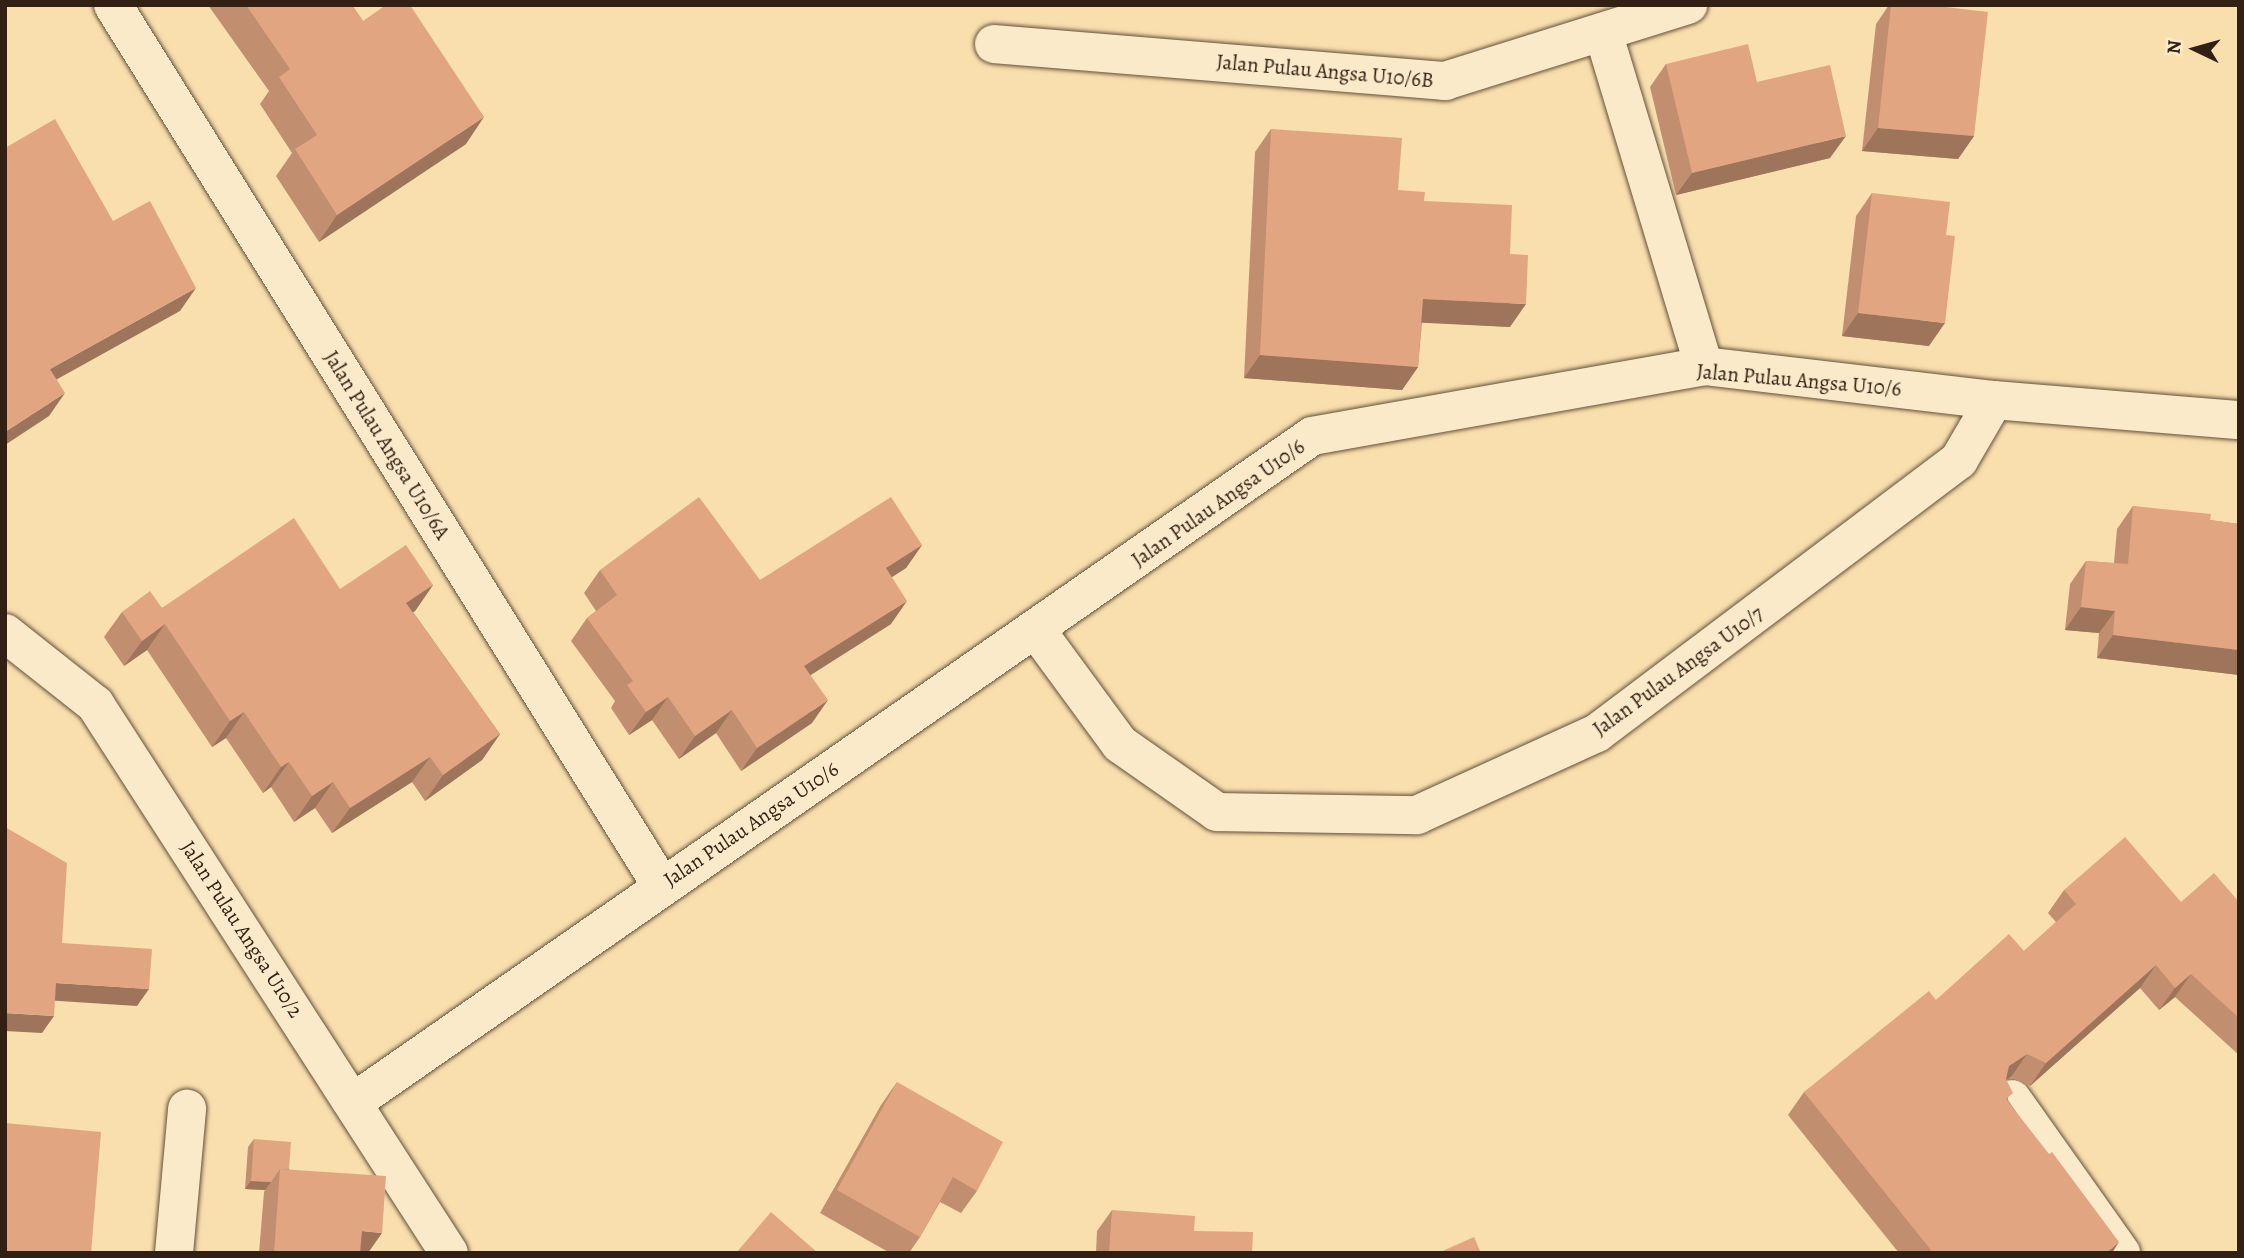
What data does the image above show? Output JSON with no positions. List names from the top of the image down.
{
  "streets": {
    "street": [
      "Jalan Pulau Angsa U10/6B",
      "Jalan Pulau Angsa U10/6",
      "Jalan Pulau Angsa U10/6A",
      "Jalan Pulau Angsa U10/7",
      "Jalan Pulau Angsa U10/2"
    ]
  },
  "crossings": [
    ["Jalan Pulau Angsa U10/6", "Jalan Pulau Angsa U10/6A"],
    ["Jalan Pulau Angsa U10/6", "Jalan Pulau Angsa U10/7"],
    ["Jalan Pulau Angsa U10/6", "Jalan Pulau Angsa U10/2"]
  ],
  "north": "left"
}
